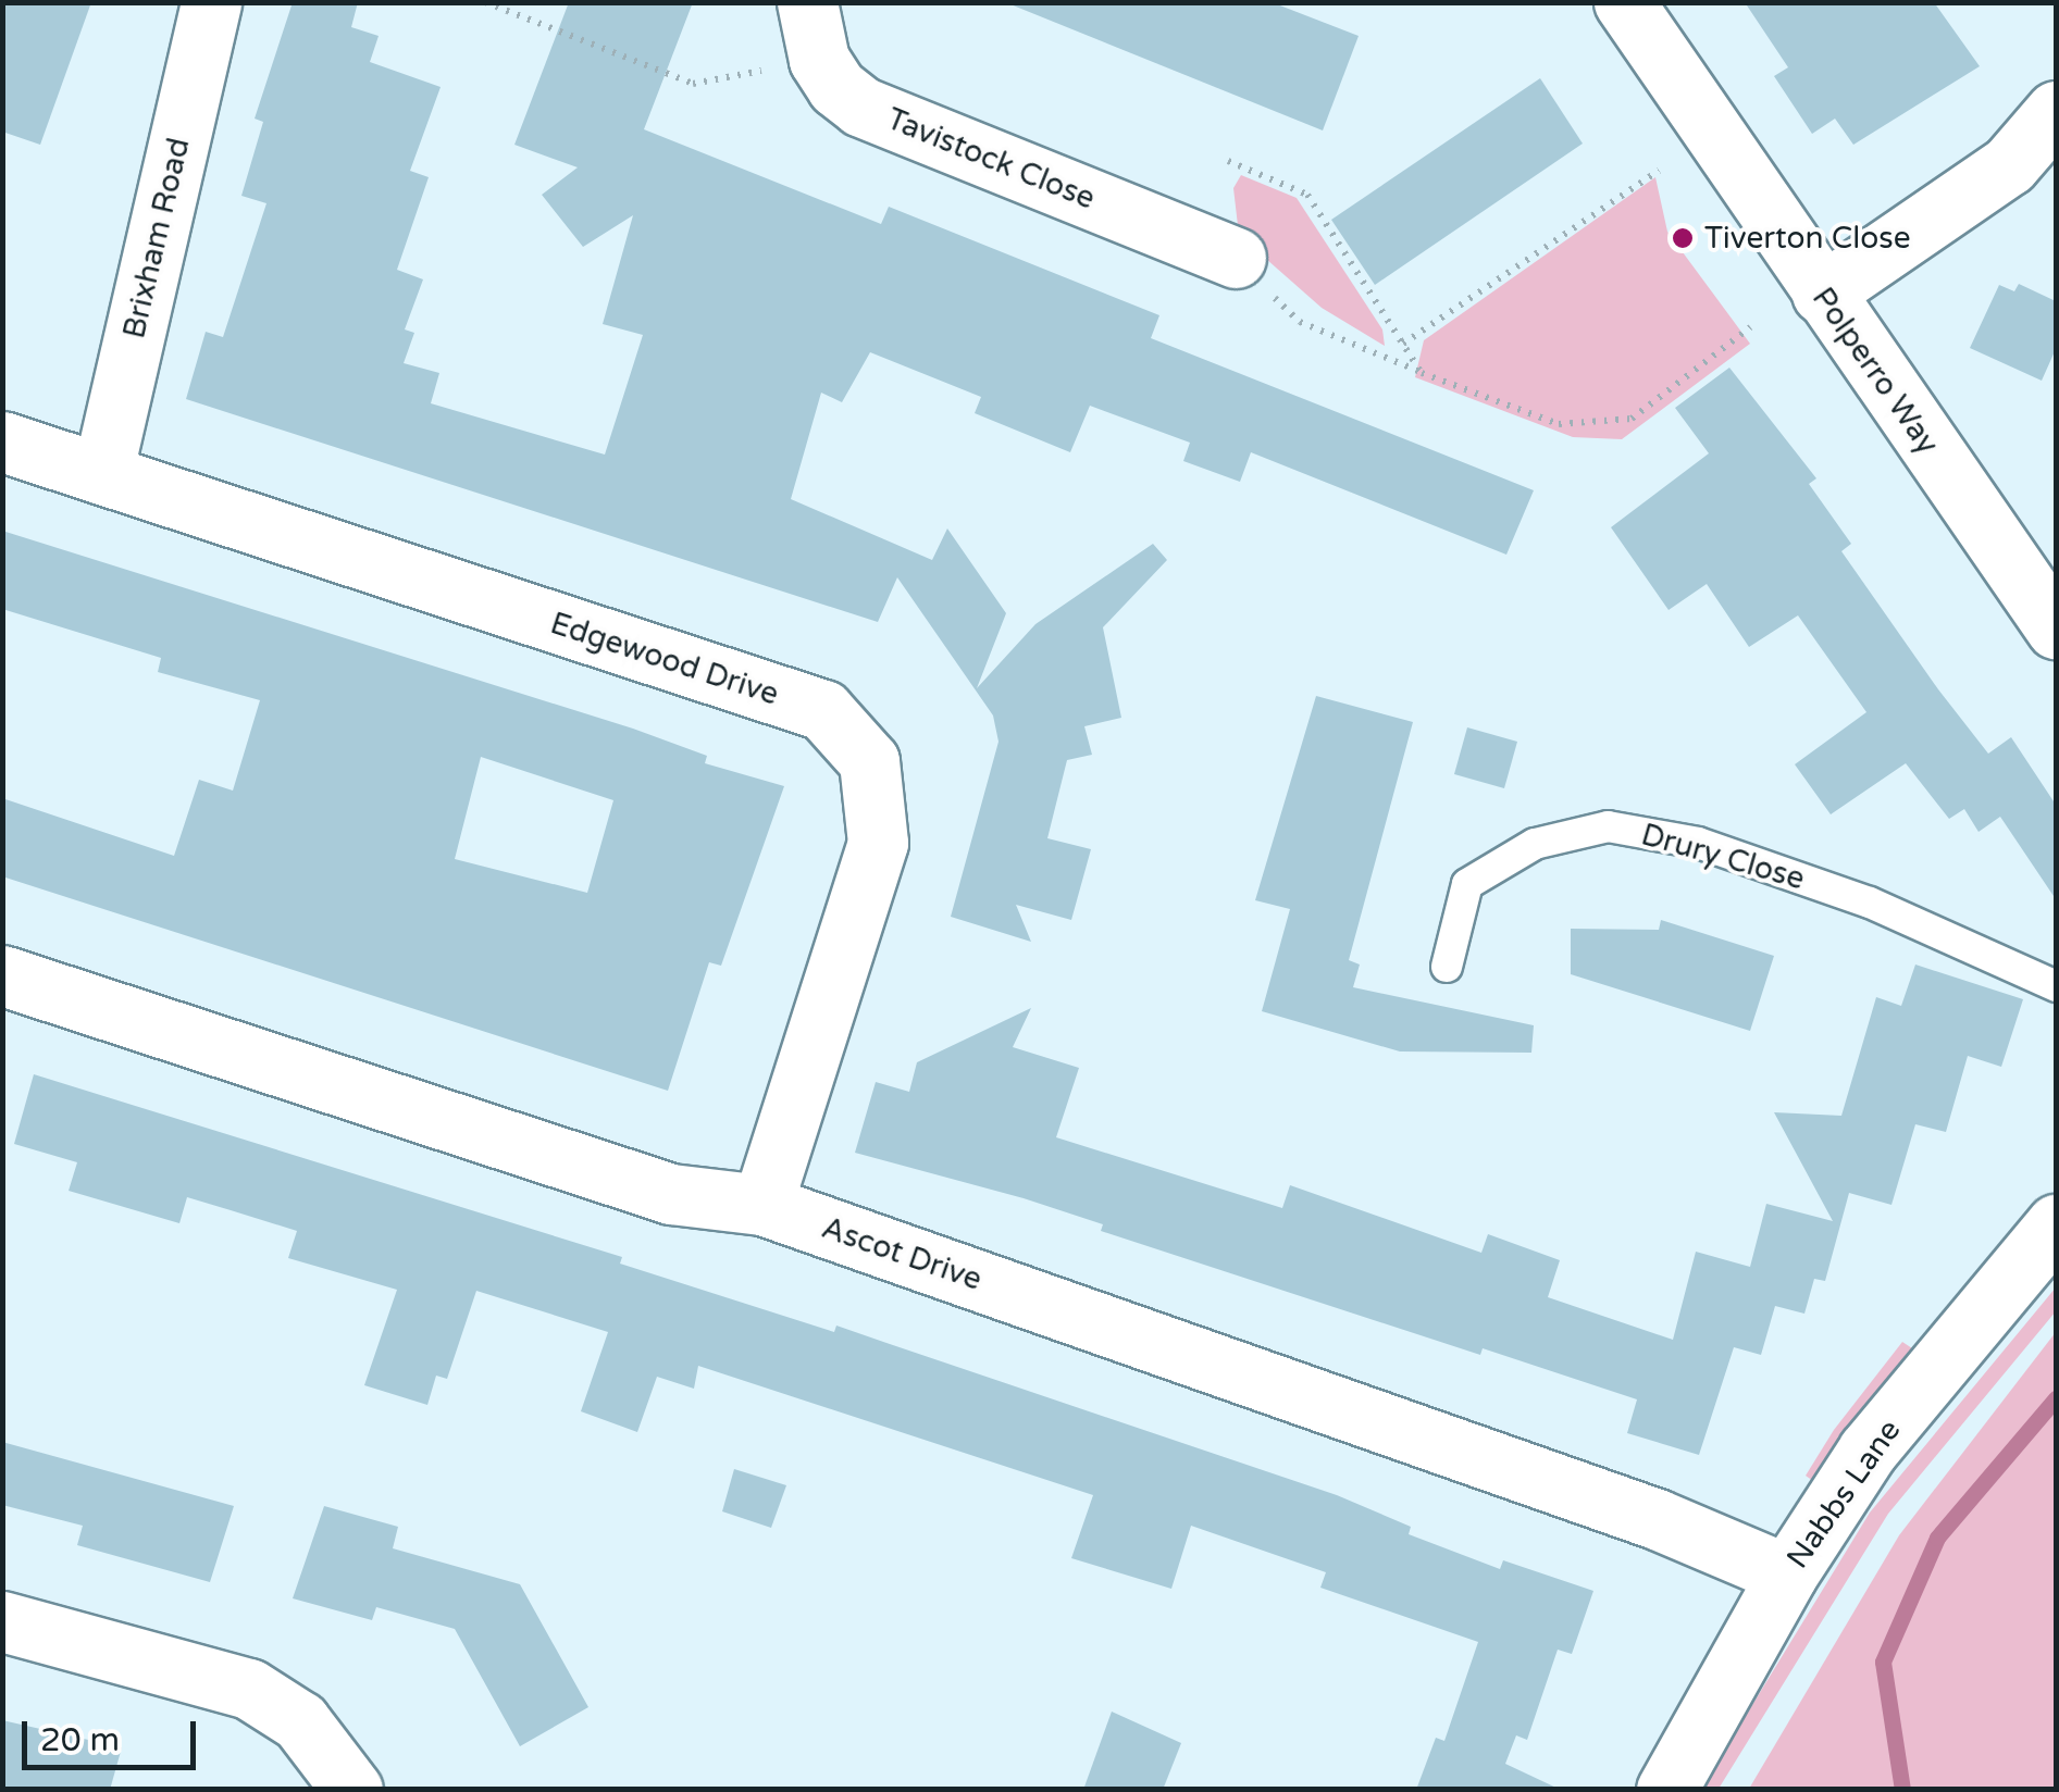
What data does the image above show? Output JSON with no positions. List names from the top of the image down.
{
  "streets": {
    "street": [
      "Tavistock Close",
      "Brixham Road",
      "Polperro Way",
      "Edgewood Drive",
      "Ascot Drive",
      "Nabbs Lane"
    ],
    "lane": ["Drury Close"]
  },
  "crossings": [
    ["Brixham Road", "Edgewood Drive"],
    ["Edgewood Drive", "Ascot Drive"],
    ["Ascot Drive", "Nabbs Lane"]
  ],
  "places": ["Tiverton Close"],
  "scale_bar": "20 m"
}
